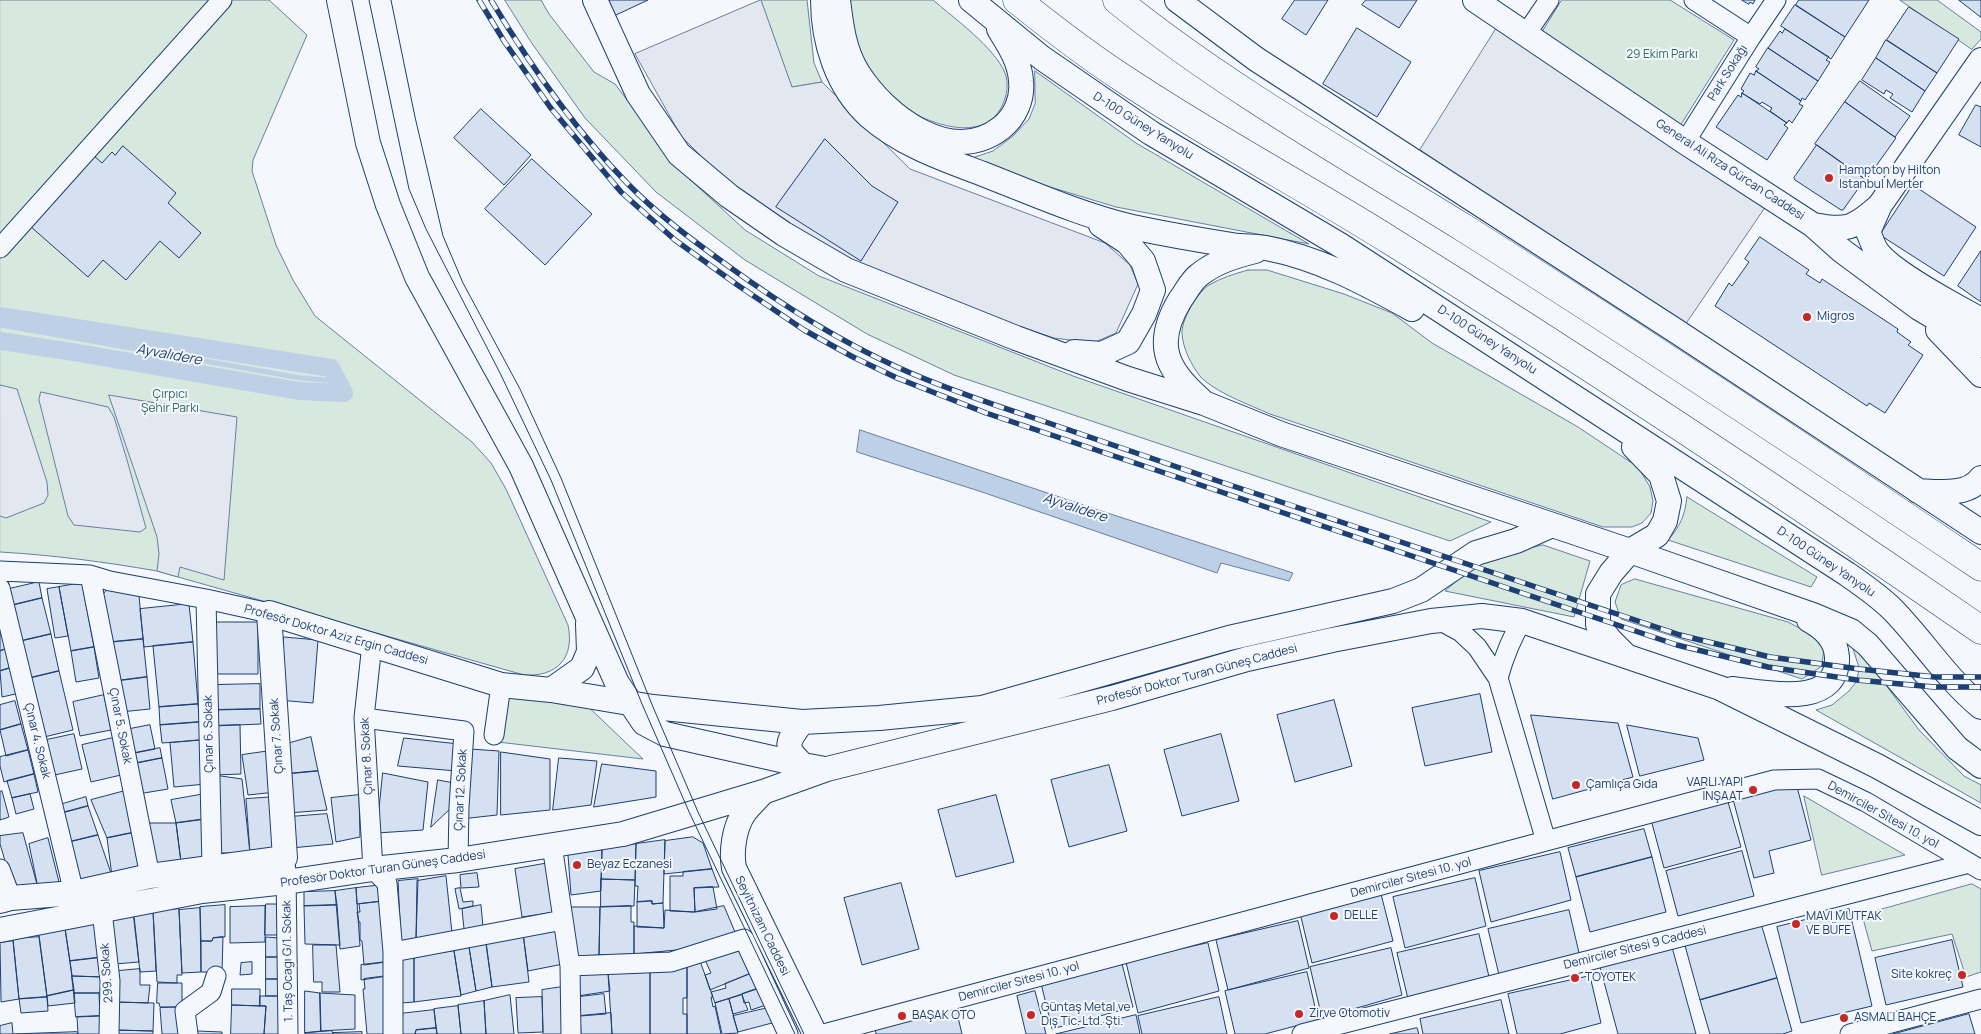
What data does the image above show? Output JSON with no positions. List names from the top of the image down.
{
  "streets": {
    "main road": [
      "D-100 Güney Yanyolu",
      "General Ali Rıza Gürcan Caddesi",
      "Profesör Doktor Aziz Ergin Caddesi",
      "Profesör Doktor Turan Güneş Caddesi",
      "Çınar 7. Sokak",
      "Seyitnizam Caddesi"
    ],
    "street": [
      "Park Sokağı",
      "Çınar 5. Sokak",
      "Çınar 6. Sokak",
      "Çınar 4. Sokak",
      "Çınar 8. Sokak",
      "Çınar 12. Sokak",
      "Demirciler Sitesi 10. yol",
      "Demirciler Sitesi 9 Caddesi",
      "1. Taş Ocagı G/1. Sokak",
      "299. Sokak"
    ]
  },
  "crossings": [
    ["Park Sokağı", "General Ali Rıza Gürcan Caddesi"],
    ["Profesör Doktor Aziz Ergin Caddesi", "Çınar 5. Sokak"],
    ["Profesör Doktor Aziz Ergin Caddesi", "Çınar 6. Sokak"],
    ["Profesör Doktor Aziz Ergin Caddesi", "Çınar 7. Sokak"],
    ["Profesör Doktor Aziz Ergin Caddesi", "Çınar 8. Sokak"],
    ["Profesör Doktor Turan Güneş Caddesi", "Çınar 5. Sokak"],
    ["Profesör Doktor Turan Güneş Caddesi", "Çınar 6. Sokak"],
    ["Profesör Doktor Turan Güneş Caddesi", "Çınar 7. Sokak"],
    ["Profesör Doktor Turan Güneş Caddesi", "Çınar 4. Sokak"],
    ["Profesör Doktor Turan Güneş Caddesi", "Çınar 8. Sokak"],
    ["Profesör Doktor Turan Güneş Caddesi", "Çınar 12. Sokak"],
    ["Profesör Doktor Turan Güneş Caddesi", "Seyitnizam Caddesi"],
    ["Profesör Doktor Turan Güneş Caddesi", "1. Taş Ocagı G/1. Sokak"],
    ["Profesör Doktor Turan Güneş Caddesi", "299. Sokak"],
    ["Çınar 7. Sokak", "1. Taş Ocagı G/1. Sokak"],
    ["Çınar 8. Sokak", "Çınar 12. Sokak"],
    ["Demirciler Sitesi 10. yol", "Demirciler Sitesi 9 Caddesi"]
  ],
  "water": ["Ayvalıdere"],
  "parks": ["29 Ekim Parkı", "Çırpıcı Şehir Parkı"],
  "places": [
    "Hampton by Hilton Istanbul Merter",
    "Migros",
    "Çamlıça Gıda",
    "VARLI YAPI INŞAAT",
    "Beyaz Eczanesi",
    "DELLE",
    "MAVI MUTFAK VE BÜFE",
    "Site kokreç",
    "TOYOTEK",
    "Zirve Otomotiv",
    "Güntaş Metal ve Dış Tic. Ltd. Şti.",
    "BAŞAK OTO",
    "ASMALI BAHÇE"
  ]
}
